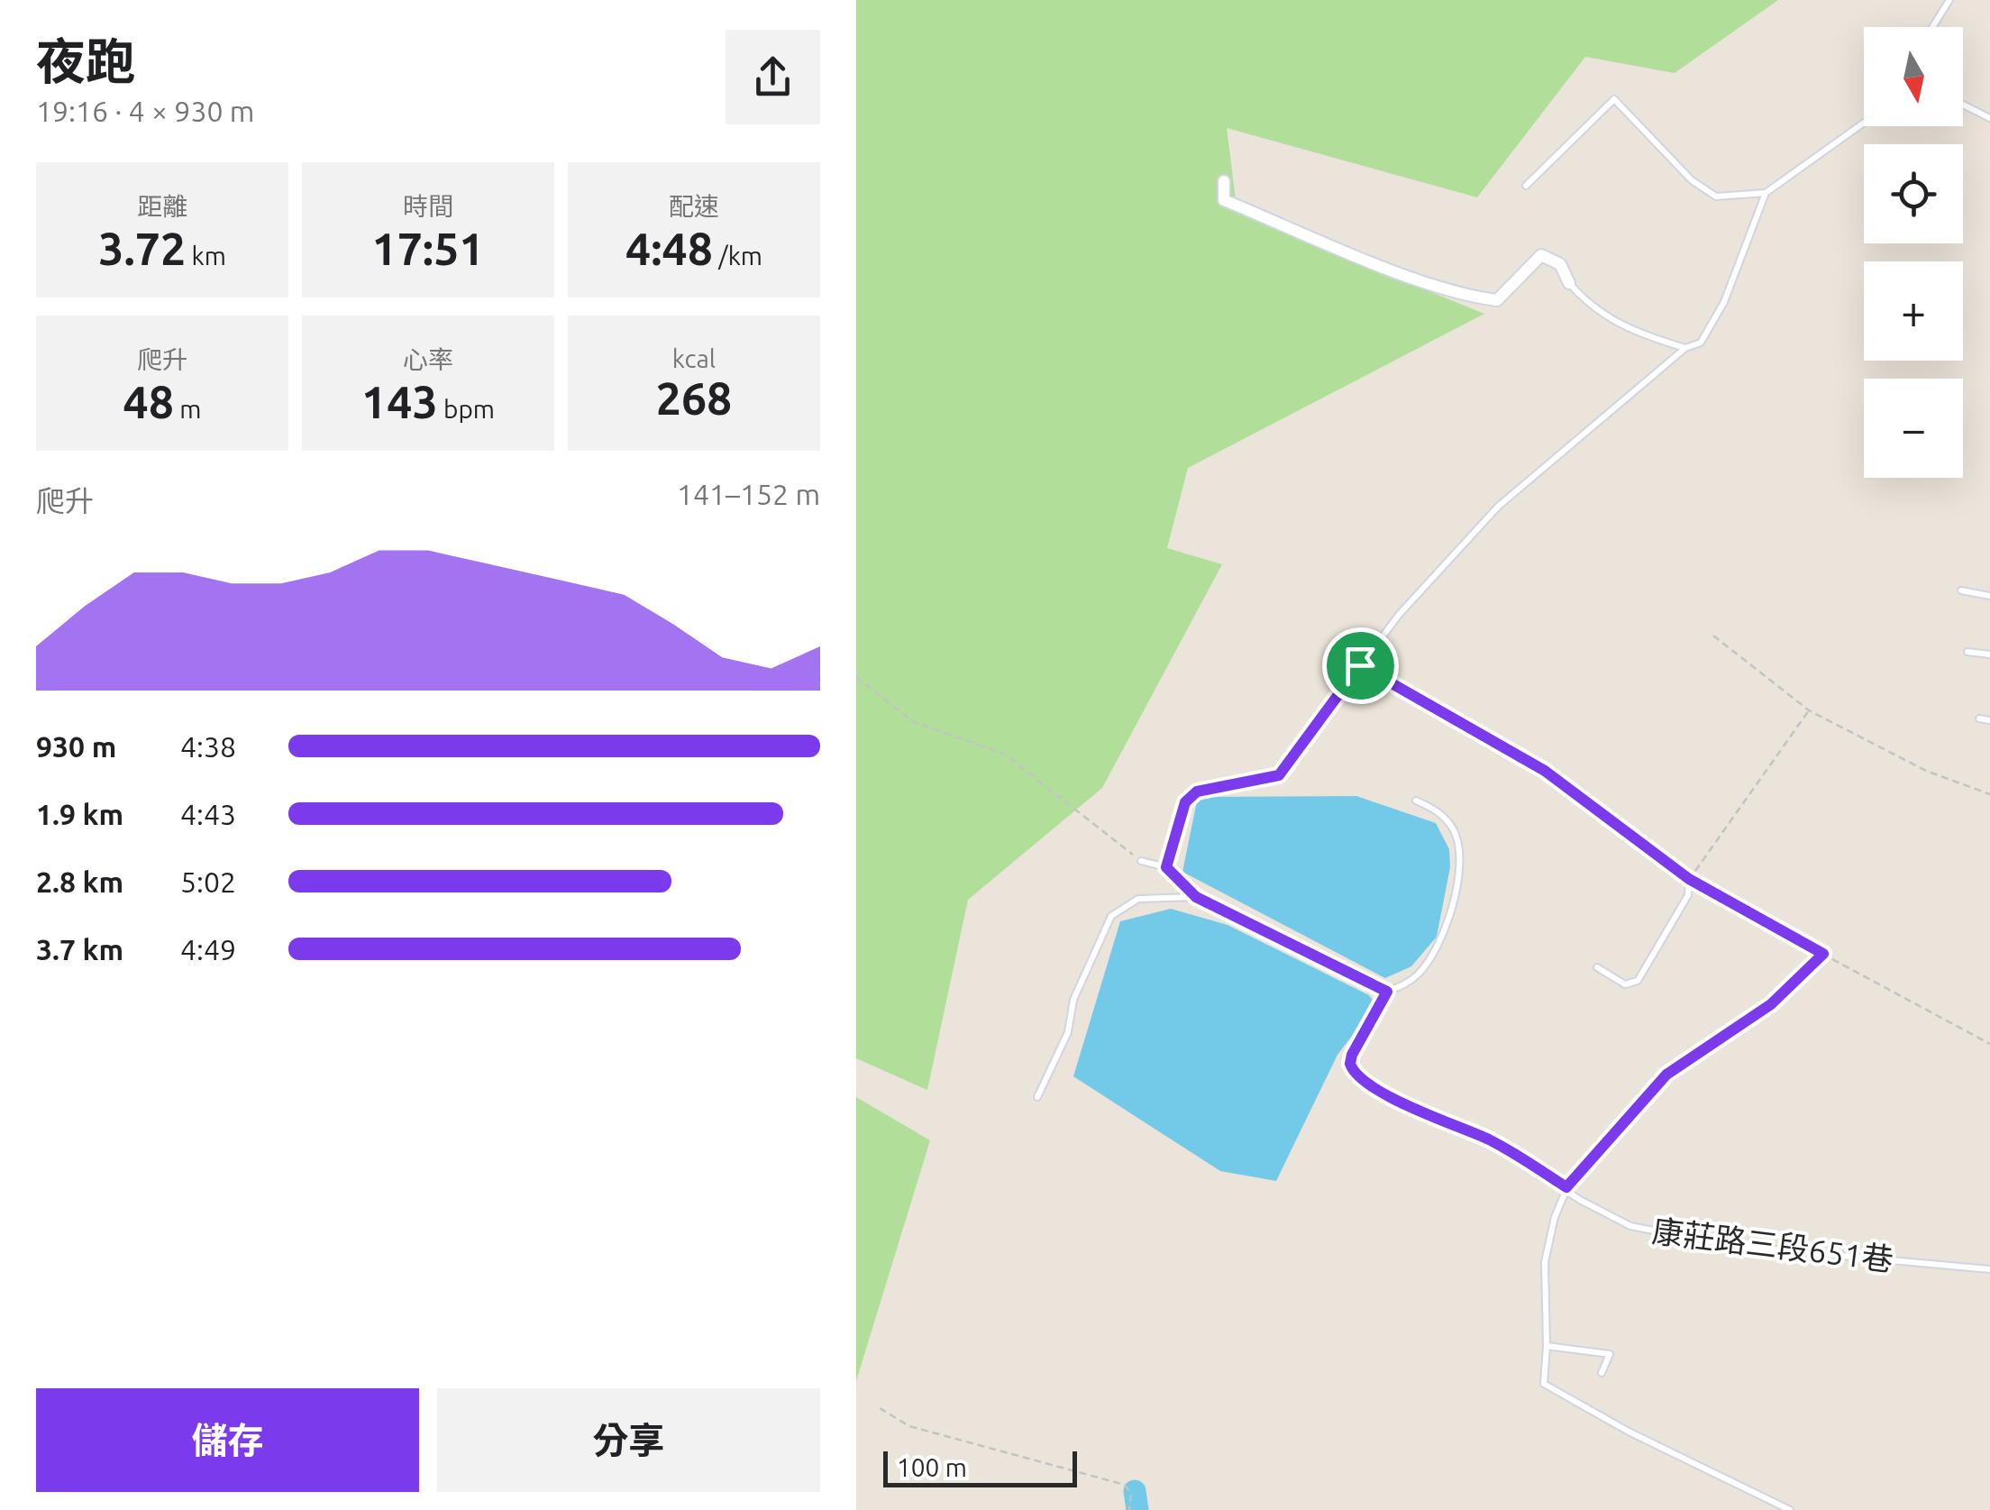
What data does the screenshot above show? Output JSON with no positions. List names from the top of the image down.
{
  "streets": {
    "lane": ["康莊路三段651巷"]
  },
  "scale_bar": "100 m",
  "north": "bottom",
  "page": {
    "heading": ["夜跑", "19:16 · 4 × 930 m"],
    "map_buttons": ["+", "−"],
    "stats": [
      ["距離", "3.72 km"],
      ["時間", "17:51"],
      ["配速", "4:48 /km"],
      ["爬升", "48 m"],
      ["心率", "143 bpm"],
      ["kcal", "268"]
    ],
    "chart": ["爬升", "141–152 m"],
    "list": [
      {
        "name": "930 m",
        "note": "4:38"
      },
      {
        "name": "1.9 km",
        "note": "4:43"
      },
      {
        "name": "2.8 km",
        "note": "5:02"
      },
      {
        "name": "3.7 km",
        "note": "4:49"
      }
    ],
    "buttons": ["儲存", "分享"],
    "scale": "100 m"
  }
}
